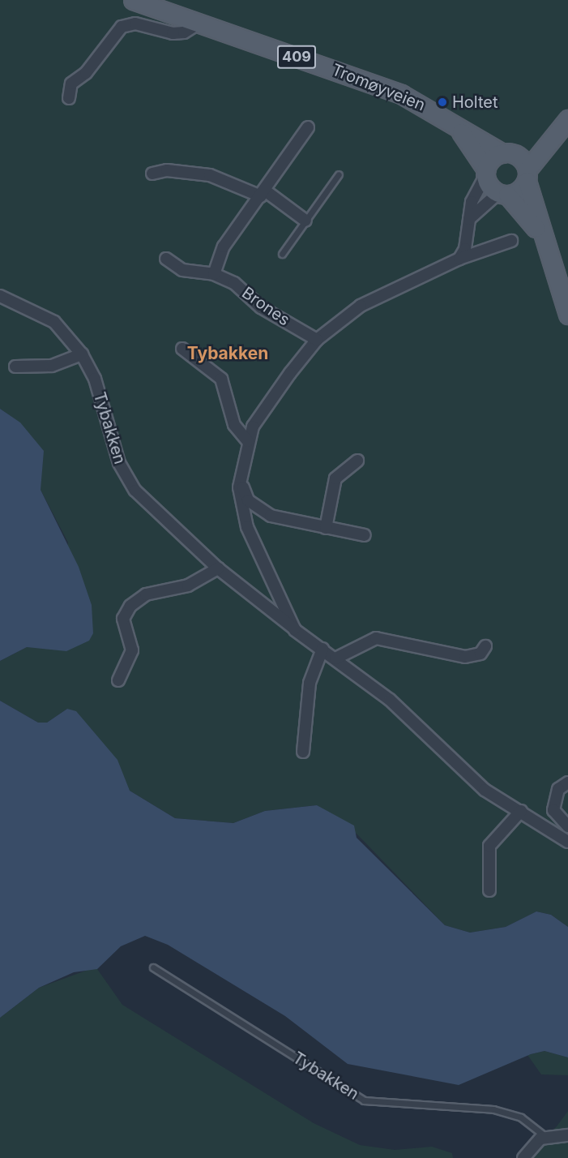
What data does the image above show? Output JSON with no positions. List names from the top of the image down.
{
  "streets": {
    "main road": ["409", "Tromøyveien"],
    "street": ["Brones", "Tybakken"]
  },
  "crossings": [
    ["409", "Tromøyveien"]
  ],
  "districts": ["Tybakken"],
  "places": ["Holtet"]
}
